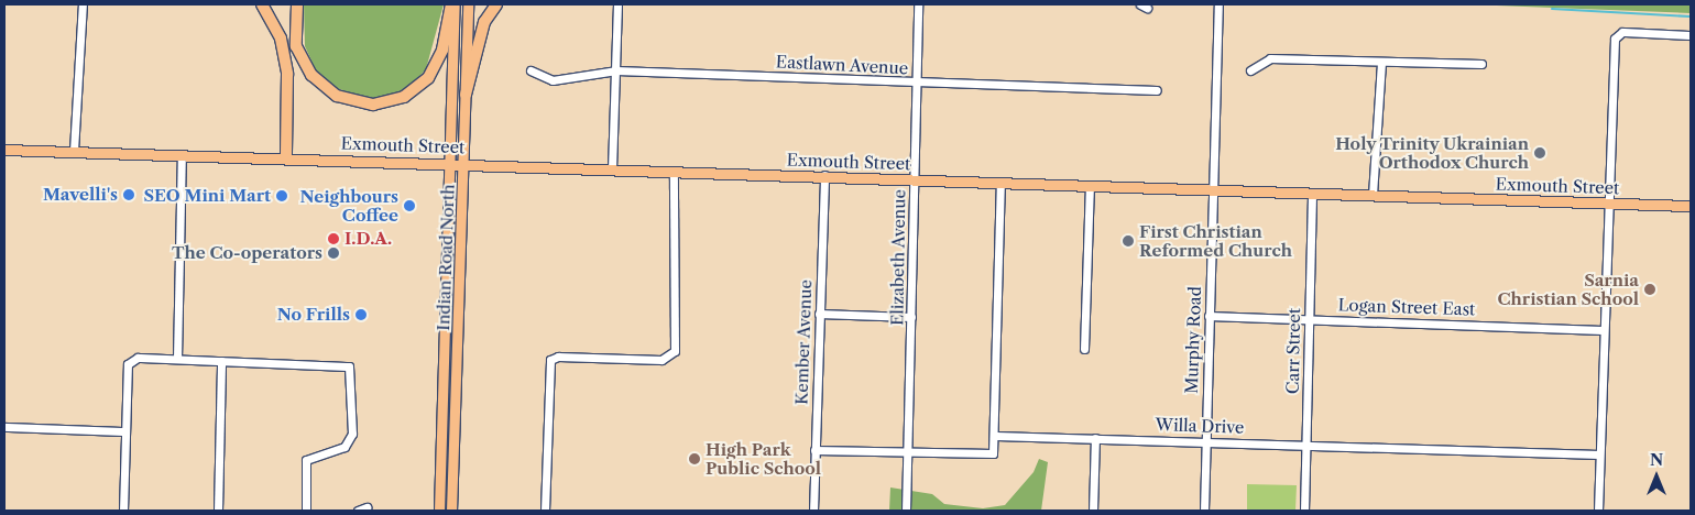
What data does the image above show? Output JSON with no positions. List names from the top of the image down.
{
  "streets": {
    "main road": ["Exmouth Street", "Indian Road North"],
    "street": [
      "Eastlawn Avenue",
      "Elizabeth Avenue",
      "Logan Street East",
      "Murphy Road",
      "Kember Avenue",
      "Carr Street",
      "Willa Drive"
    ]
  },
  "crossings": [
    ["Eastlawn Avenue", "Elizabeth Avenue"],
    ["Exmouth Street", "Indian Road North"],
    ["Exmouth Street", "Elizabeth Avenue"],
    ["Exmouth Street", "Murphy Road"],
    ["Exmouth Street", "Kember Avenue"],
    ["Exmouth Street", "Carr Street"],
    ["Logan Street East", "Murphy Road"],
    ["Logan Street East", "Carr Street"],
    ["Murphy Road", "Willa Drive"],
    ["Carr Street", "Willa Drive"]
  ],
  "places": [
    "Holy Trinity Ukrainian Orthodox Church",
    "Mavelli's",
    "SEO Mini Mart",
    "Neighbours Coffee",
    "I.D.A.",
    "First Christian Reformed Church",
    "The Co-operators",
    "Sarnia Christian School",
    "No Frills",
    "High Park Public School"
  ],
  "north": "top"
}
